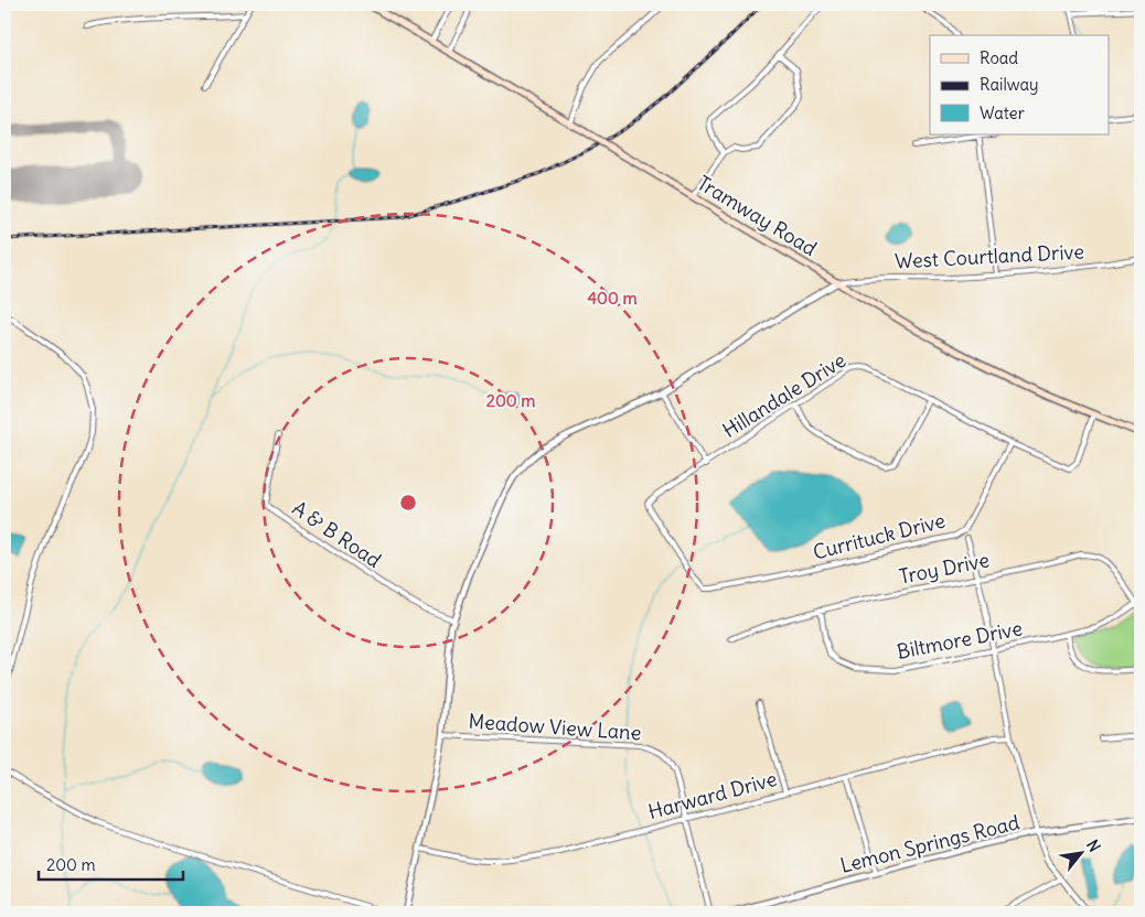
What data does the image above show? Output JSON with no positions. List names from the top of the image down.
{
  "streets": {
    "main road": ["Tramway Road"],
    "street": [
      "West Courtland Drive",
      "Hillandale Drive",
      "A & B Road",
      "Currituck Drive",
      "Troy Drive",
      "Biltmore Drive",
      "Meadow View Lane",
      "Harward Drive",
      "Lemon Springs Road"
    ]
  },
  "crossings": [
    ["Tramway Road", "West Courtland Drive"],
    ["Tramway Road", "Hillandale Drive"],
    ["Hillandale Drive", "Currituck Drive"],
    ["Troy Drive", "Biltmore Drive"],
    ["Meadow View Lane", "Harward Drive"]
  ],
  "legend": ["Road", "Railway", "Water"],
  "scale_bar": "200 m",
  "north": "top right",
  "rings": ["400 m", "200 m"]
}
